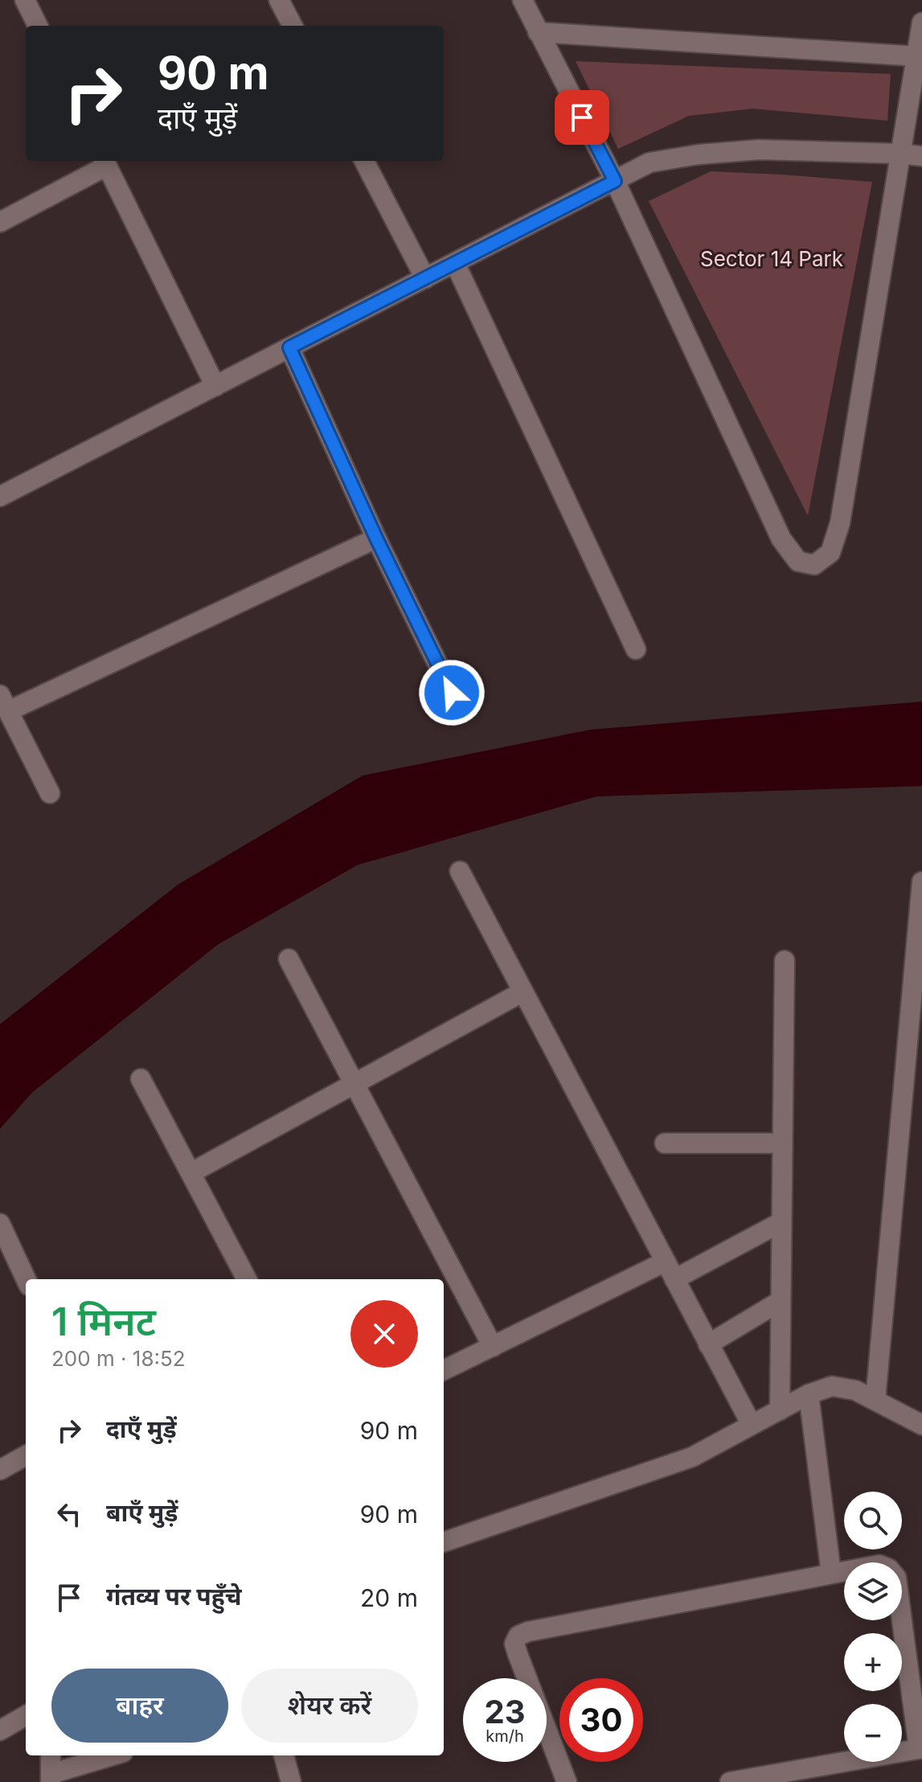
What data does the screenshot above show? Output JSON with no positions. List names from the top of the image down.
{
  "parks": ["Sector 14 Park"],
  "page": {
    "turn": ["90 m", "दाएँ मुड़ें"],
    "heading": ["1 मिनट", "200 m · 18:52"],
    "list": [
      {
        "name": "दाएँ मुड़ें",
        "value": "90 m"
      },
      {
        "name": "बाएँ मुड़ें",
        "value": "90 m"
      },
      {
        "name": "गंतव्य पर पहुँचे",
        "value": "20 m"
      }
    ],
    "map_buttons": ["+", "−"],
    "buttons": ["बाहर", "शेयर करें"],
    "speed": "23 km/h",
    "limit": "30"
  }
}
